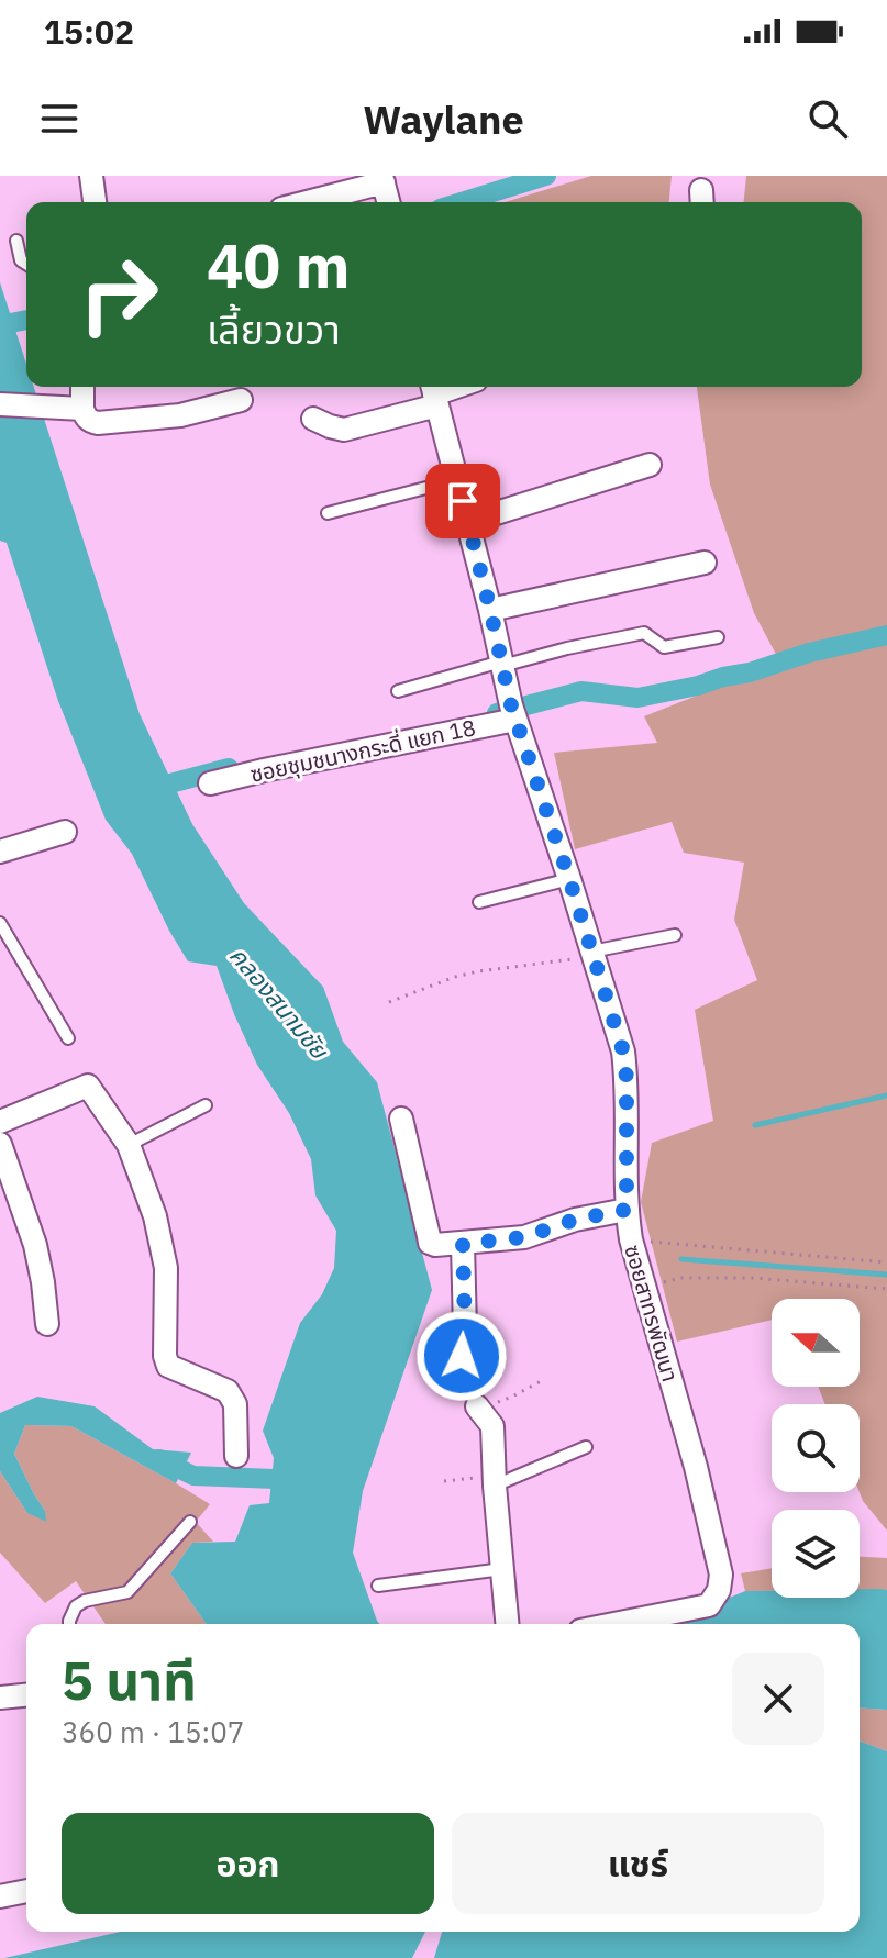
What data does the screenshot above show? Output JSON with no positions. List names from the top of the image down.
{
  "streets": {
    "street": ["ซอยชุมชนางกระดี่ แยก 18", "ซอยสาทรพัฒนา"]
  },
  "crossings": [
    ["ซอยชุมชนางกระดี่ แยก 18", "ซอยสาทรพัฒนา"]
  ],
  "water": ["คลองสนามชัย"],
  "north": "left",
  "page": {
    "status": "15:02",
    "header": "Waylane",
    "turn": ["40 m", "เลี้ยวขวา"],
    "heading": ["5 นาที", "360 m · 15:07"],
    "buttons": ["ออก", "แชร์"]
  }
}
